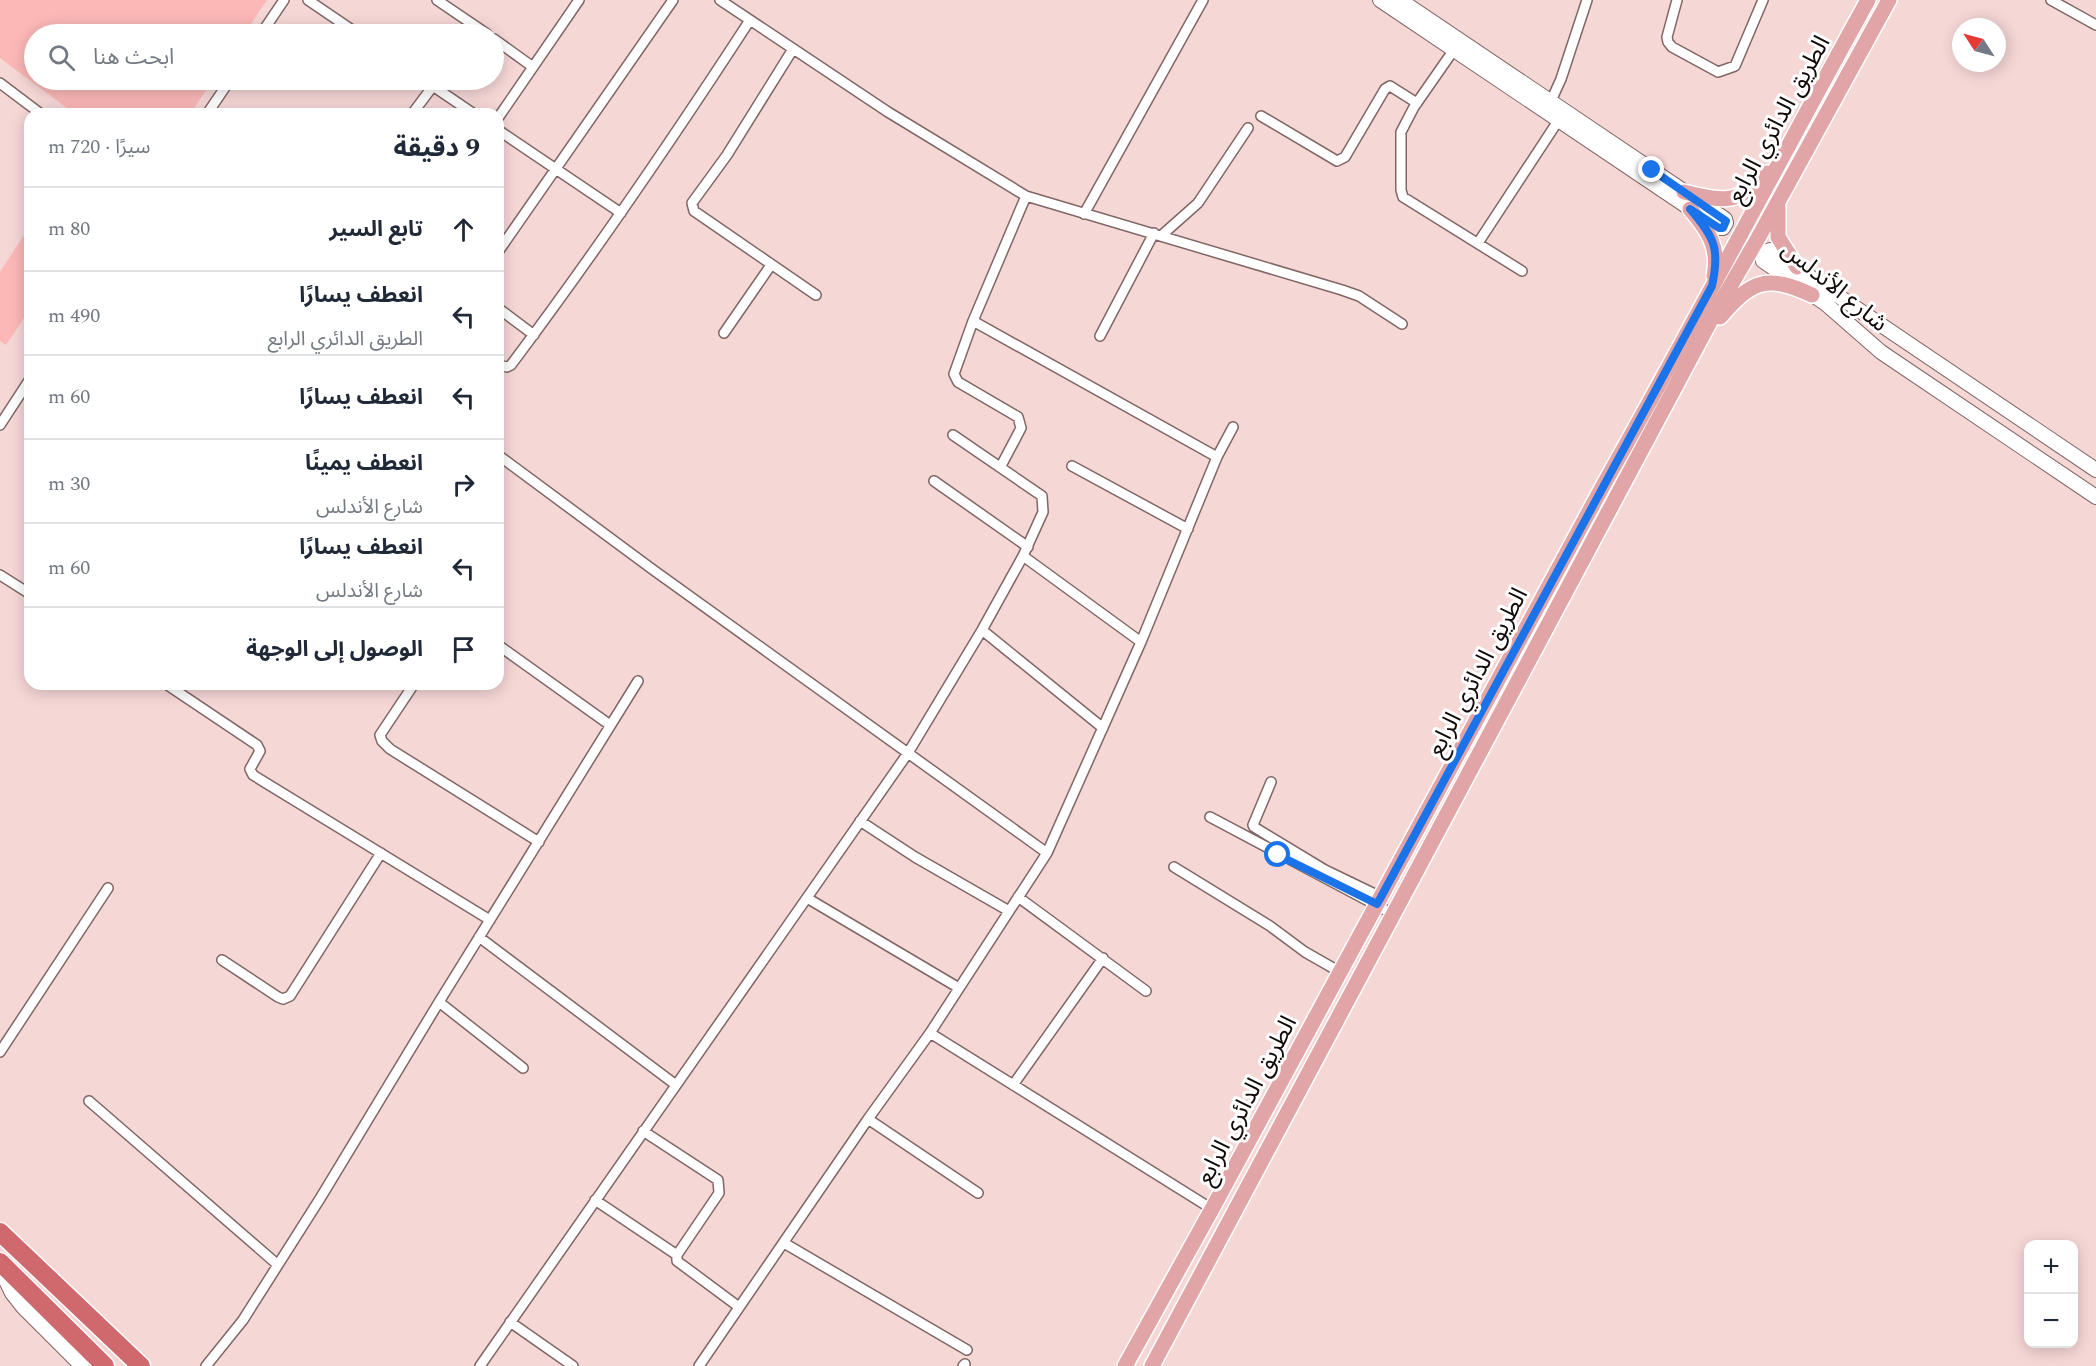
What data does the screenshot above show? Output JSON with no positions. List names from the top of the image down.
{
  "streets": {
    "main road": ["الطريق الدائري الرابع", "شارع الأندلس"]
  },
  "north": "top left",
  "page": {
    "search": "ابحث هنا",
    "heading": ["9 دقيقة", "سيرًا · 720 m"],
    "list": [
      ["تابع السير", "80 m"],
      ["انعطف يسارًا", "الطريق الدائري الرابع", "490 m"],
      ["انعطف يسارًا", "60 m"],
      ["انعطف يمينًا", "شارع الأندلس", "30 m"],
      ["انعطف يسارًا", "شارع الأندلس", "60 m"],
      "الوصول إلى الوجهة"
    ],
    "map_buttons": ["+", "−"]
  }
}
